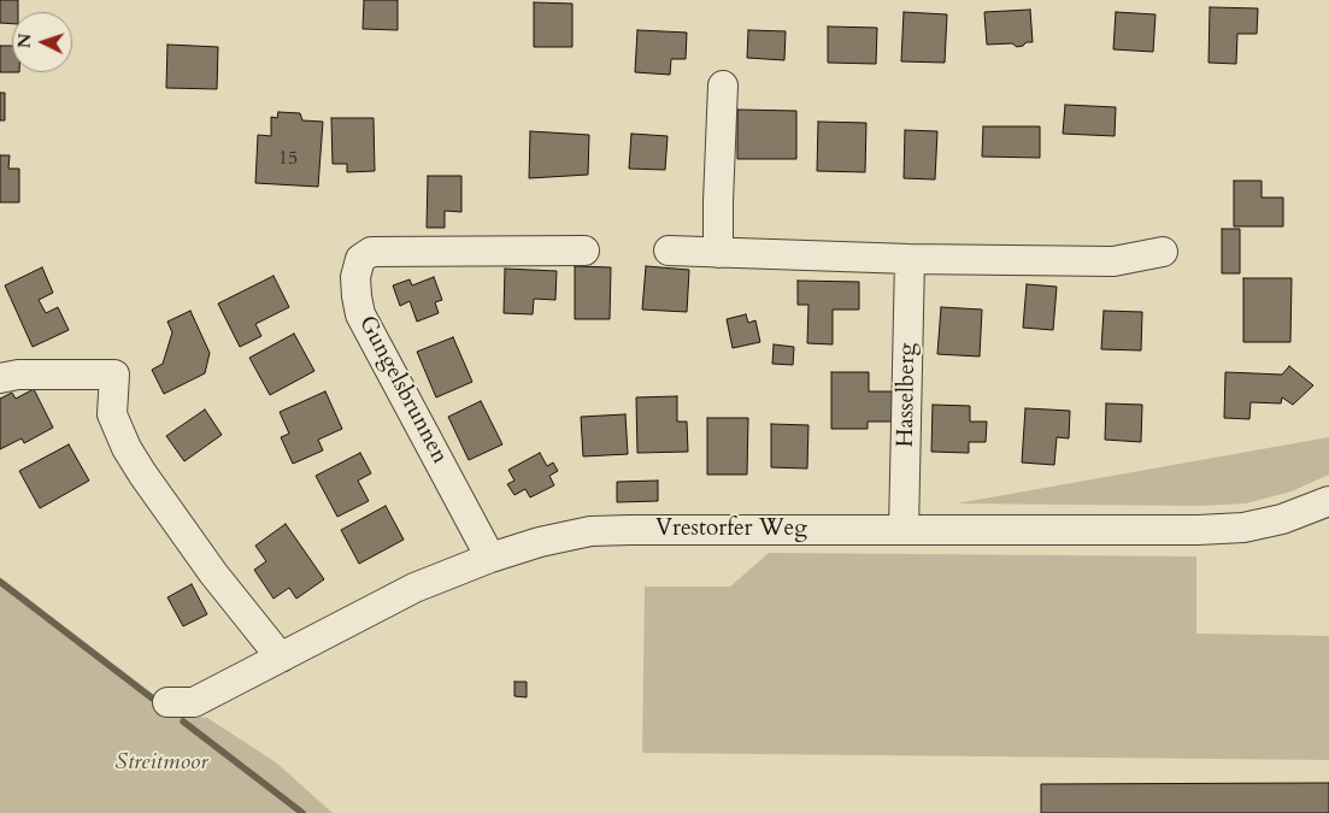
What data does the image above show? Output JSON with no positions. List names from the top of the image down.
{
  "streets": {
    "street": ["Gungelsbrunnen", "Hasselberg", "Vrestorfer Weg"]
  },
  "crossings": [
    ["Gungelsbrunnen", "Vrestorfer Weg"],
    ["Hasselberg", "Vrestorfer Weg"]
  ],
  "parks": ["Streitmoor"],
  "house_numbers": ["15"],
  "north": "left"
}
